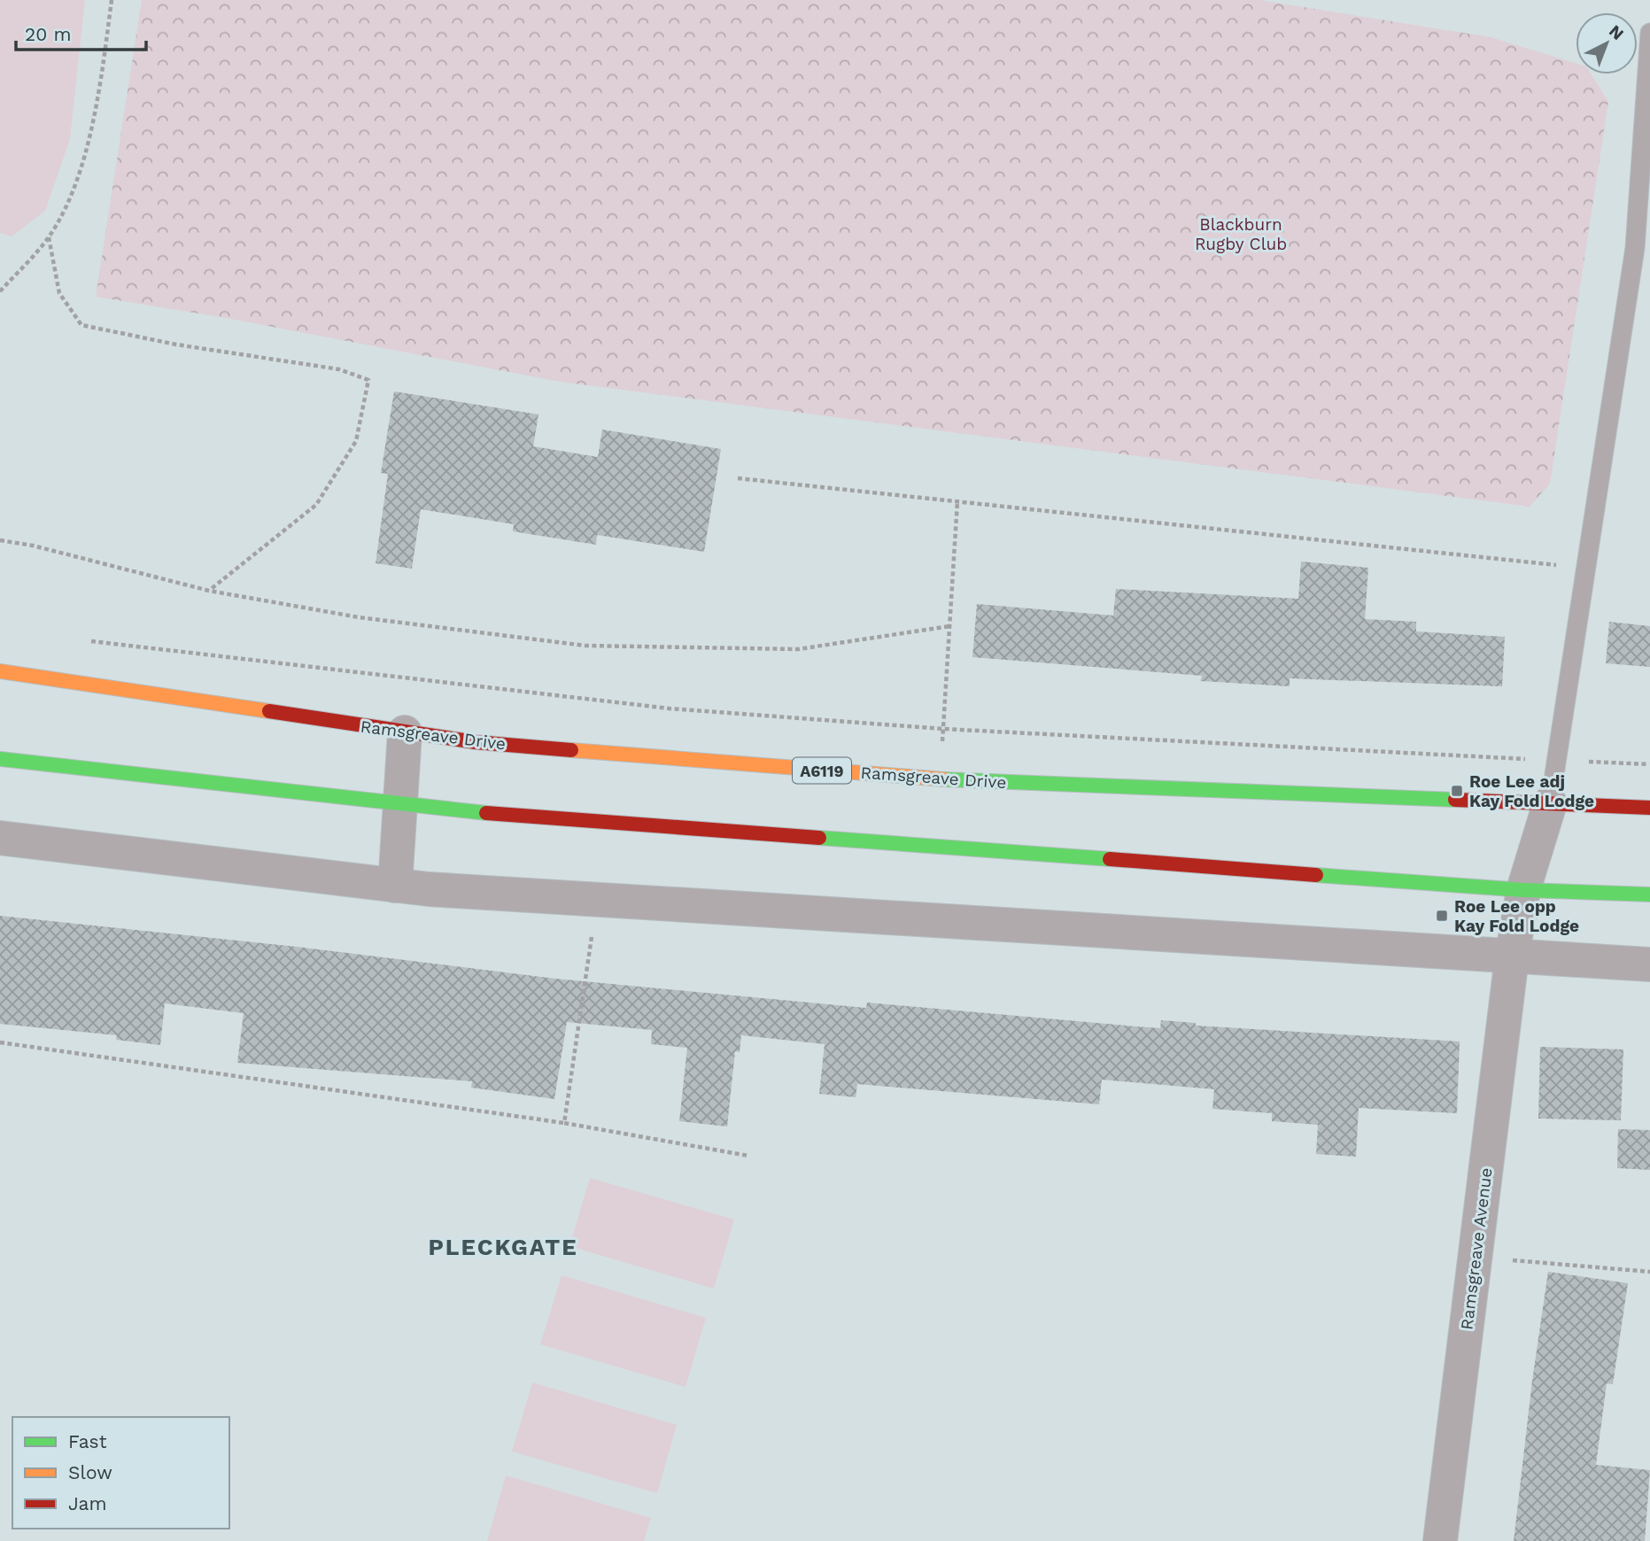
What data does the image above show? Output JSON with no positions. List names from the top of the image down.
{
  "streets": {
    "highway": ["Ramsgreave Drive", "A6119"],
    "street": ["Ramsgreave Avenue"]
  },
  "crossings": [
    ["Ramsgreave Drive", "Ramsgreave Avenue"]
  ],
  "districts": ["PLECKGATE"],
  "parks": ["Blackburn Rugby Club"],
  "places": {
    "transit": ["Roe Lee adj Kay Fold Lodge", "Roe Lee opp Kay Fold Lodge"]
  },
  "legend": ["Fast", "Slow", "Jam"],
  "scale_bar": "20 m",
  "north": "top right"
}
